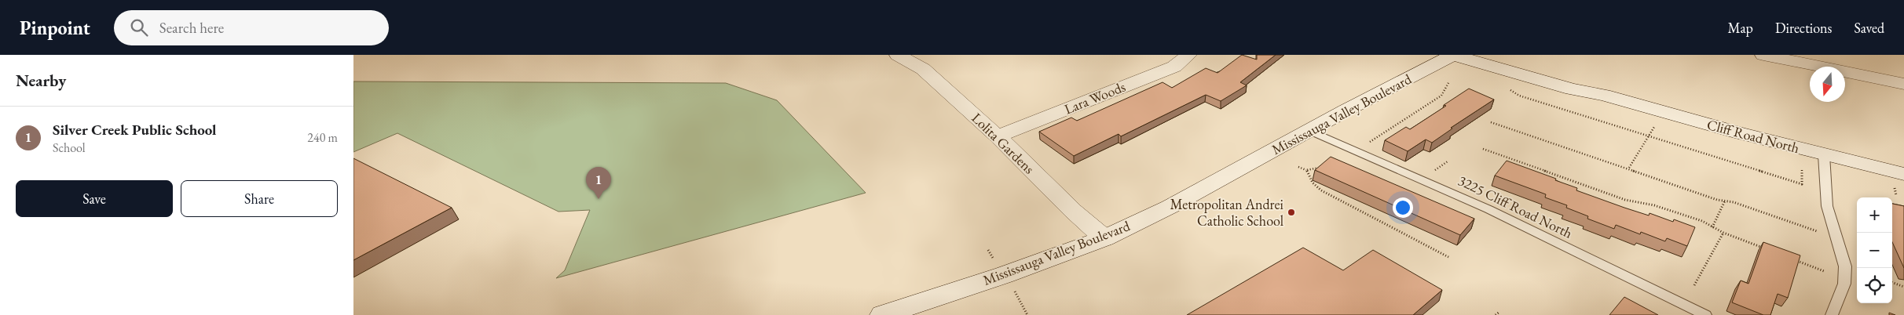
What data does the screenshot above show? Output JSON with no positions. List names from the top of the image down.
{
  "streets": {
    "street": [
      "Lara Woods",
      "Mississauga Valley Boulevard",
      "Cliff Road North",
      "Lolita Gardens"
    ],
    "lane": ["3225 Cliff Road North"]
  },
  "crossings": [
    ["Lara Woods", "Lolita Gardens"],
    ["Mississauga Valley Boulevard", "Cliff Road North"],
    ["Mississauga Valley Boulevard", "Lolita Gardens"],
    ["Mississauga Valley Boulevard", "3225 Cliff Road North"]
  ],
  "places": ["Metropolitan Andrei Catholic School"],
  "north": "bottom",
  "page": {
    "header": "Pinpoint",
    "search": "Search here",
    "nav": ["Map", "Directions", "Saved"],
    "heading": "Nearby",
    "list": [
      {
        "mark": "1",
        "name": "Silver Creek Public School",
        "note": "School",
        "value": "240 m"
      }
    ],
    "pins": "1",
    "buttons": ["Save", "Share"],
    "map_buttons": ["+", "−"]
  }
}
